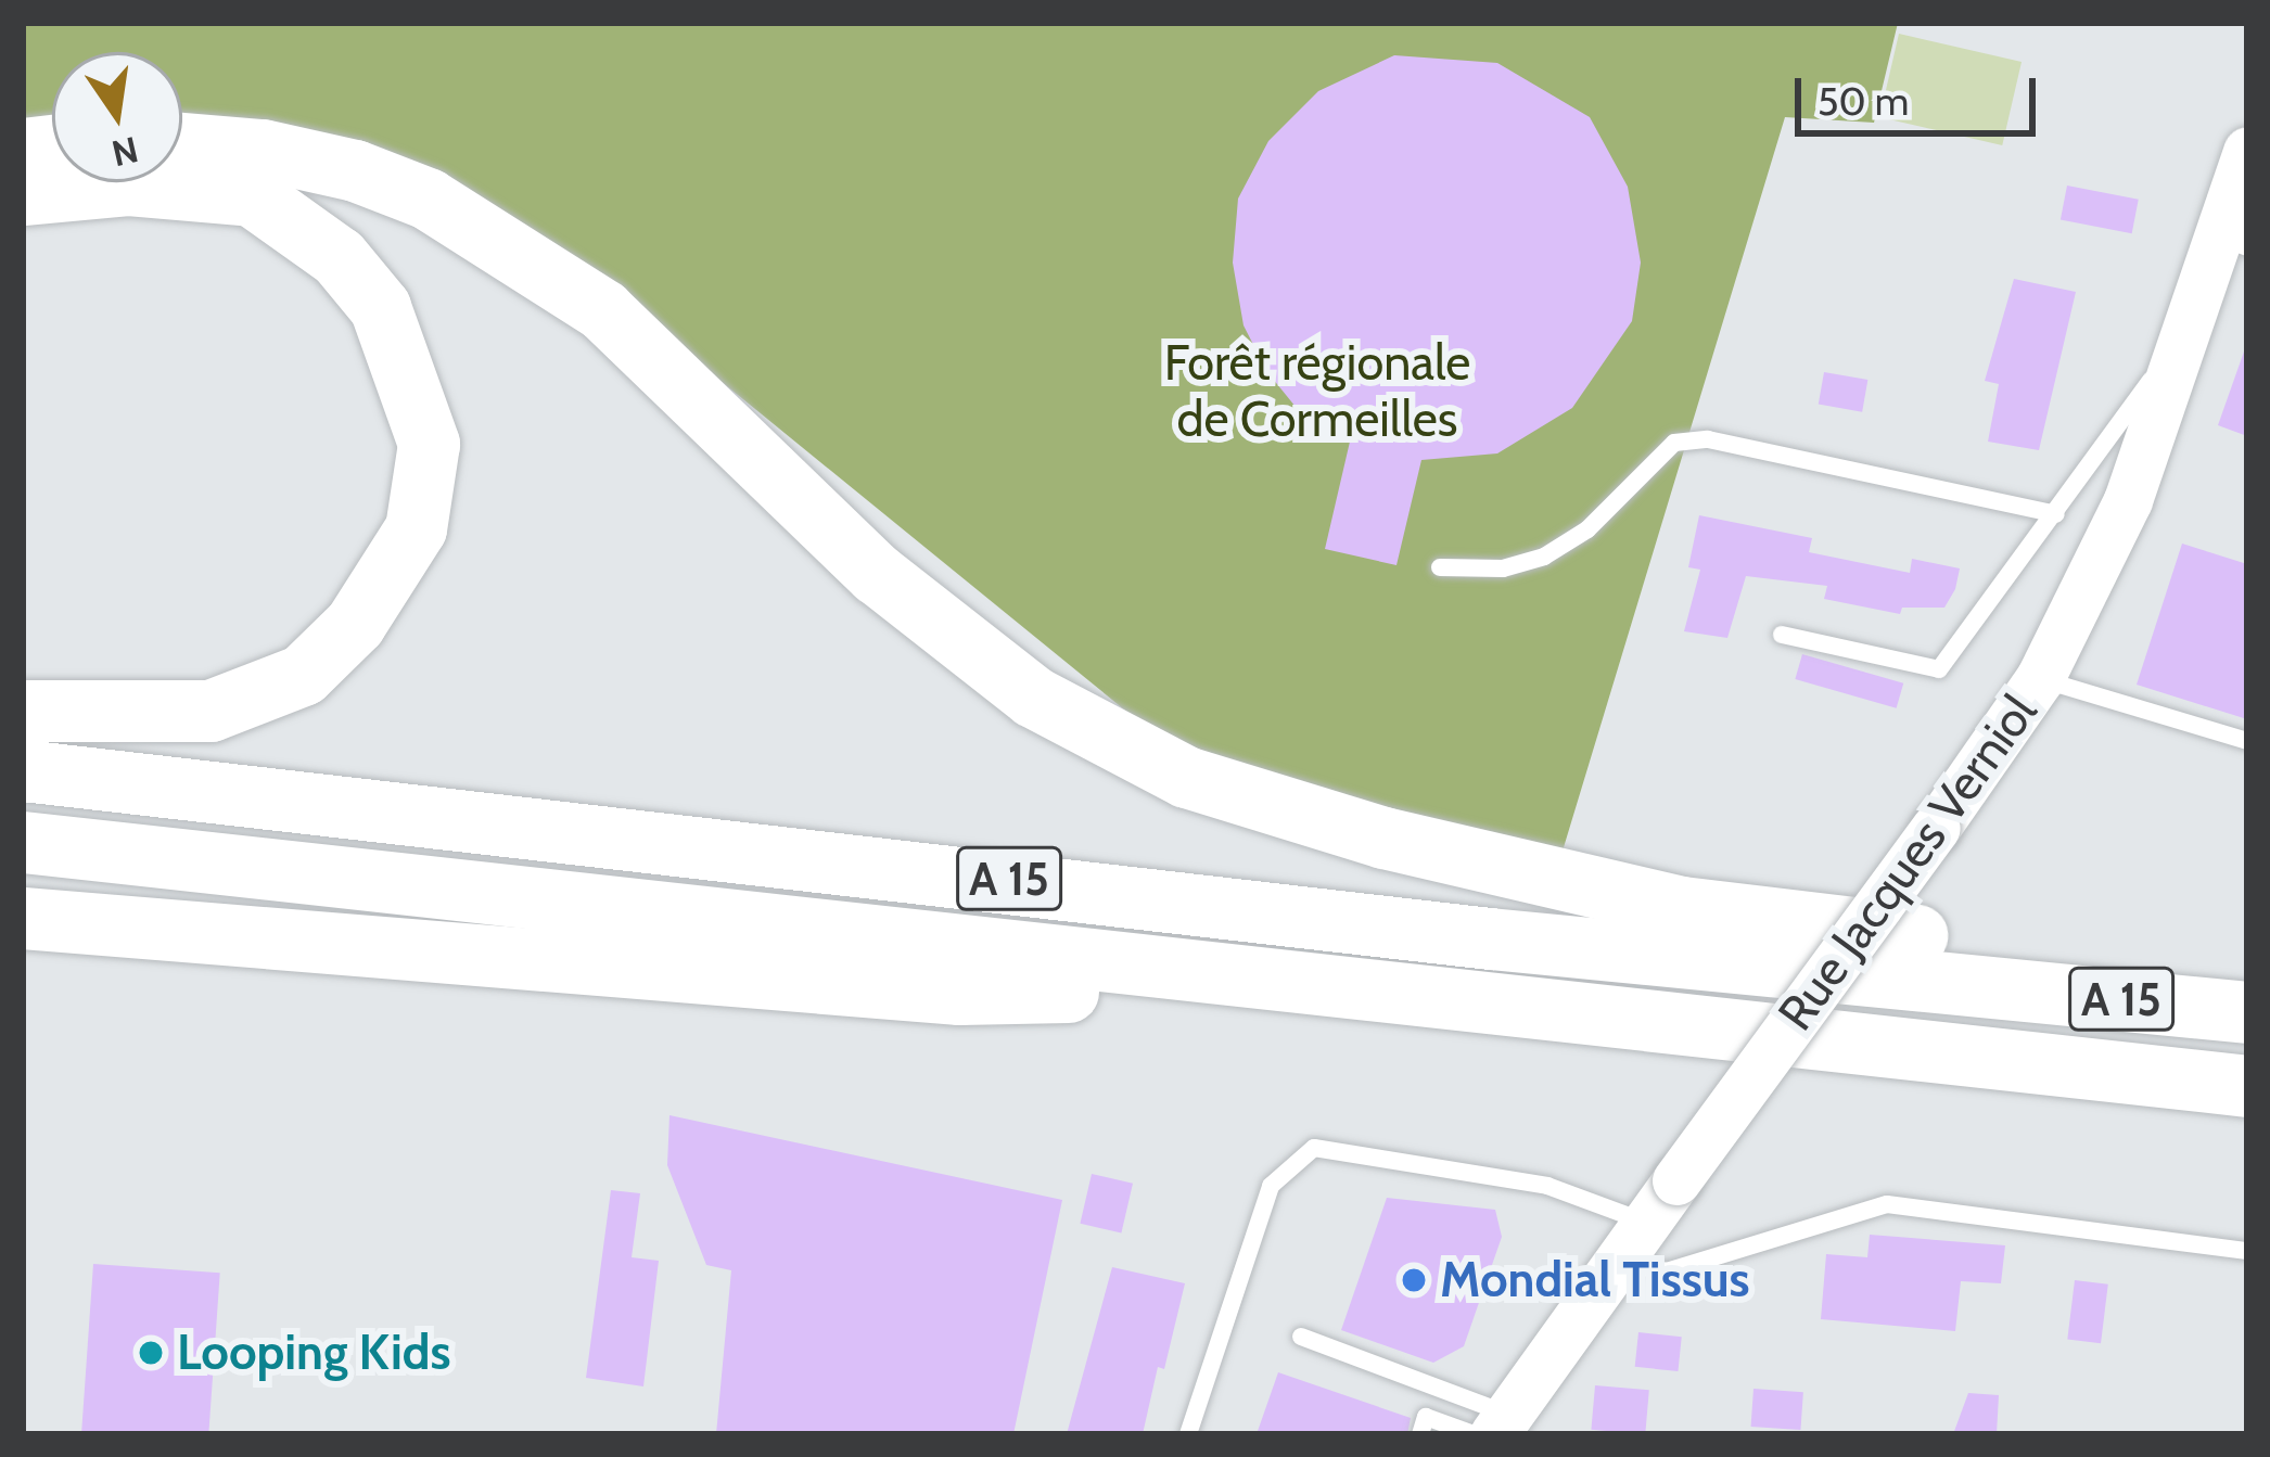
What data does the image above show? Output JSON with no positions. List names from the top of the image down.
{
  "streets": {
    "highway": ["A 15"],
    "street": ["Rue Jacques Verniol"]
  },
  "parks": ["Forêt régionale de Cormeilles"],
  "places": ["Mondial Tissus", "Looping Kids"],
  "scale_bar": "50 m",
  "north": "bottom"
}
